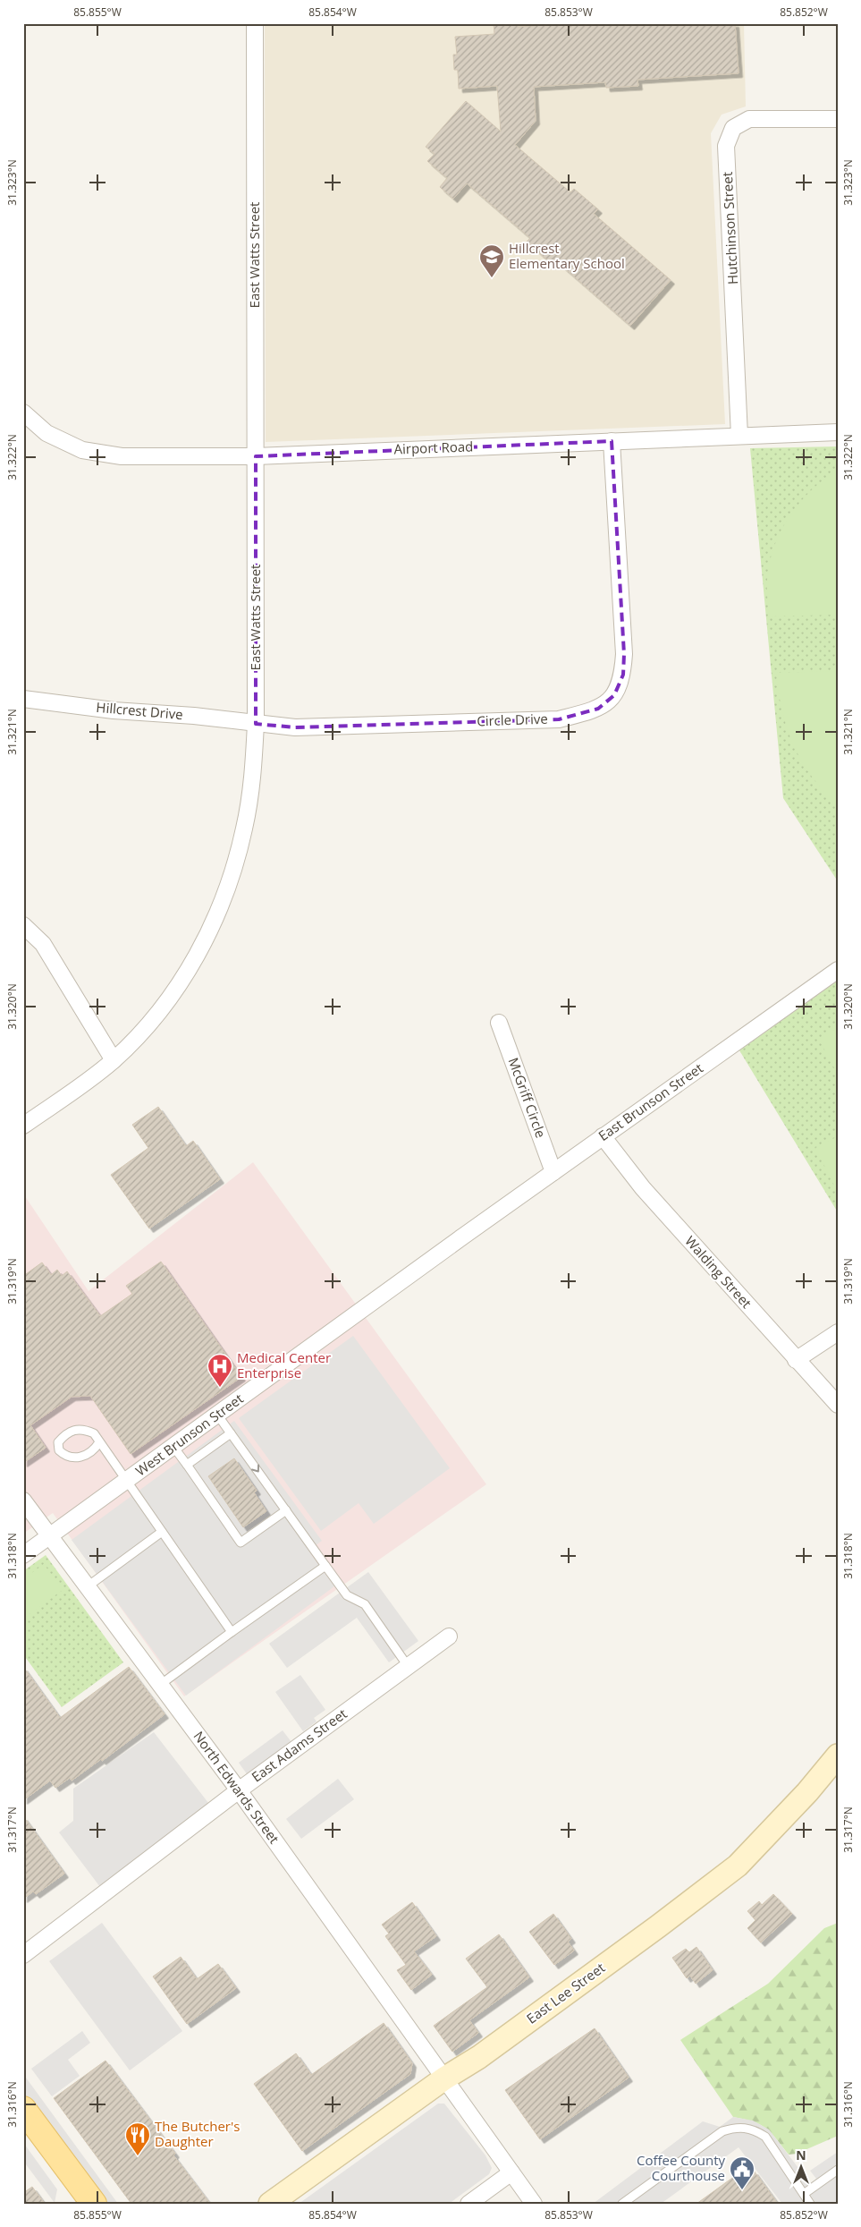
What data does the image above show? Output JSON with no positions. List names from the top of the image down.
{
  "streets": {
    "main road": ["East Lee Street"],
    "street": [
      "Hutchinson Street",
      "East Watts Street",
      "Airport Road",
      "Hillcrest Drive",
      "Circle Drive",
      "McGriff Circle",
      "East Brunson Street",
      "Walding Street",
      "West Brunson Street",
      "East Adams Street",
      "North Edwards Street"
    ]
  },
  "crossings": [
    ["Hutchinson Street", "Airport Road"],
    ["East Watts Street", "Airport Road"],
    ["East Watts Street", "Hillcrest Drive"],
    ["East Watts Street", "Circle Drive"],
    ["Airport Road", "Circle Drive"],
    ["Hillcrest Drive", "Circle Drive"],
    ["McGriff Circle", "East Brunson Street"],
    ["East Brunson Street", "Walding Street"],
    ["East Brunson Street", "West Brunson Street"],
    ["West Brunson Street", "North Edwards Street"],
    ["East Adams Street", "North Edwards Street"],
    ["North Edwards Street", "East Lee Street"]
  ],
  "places": {
    "school or university": ["Hillcrest Elementary School"],
    "hospital": ["Medical Center Enterprise"],
    "restaurant": ["The Butcher's Daughter"],
    "public building": ["Coffee County Courthouse"]
  },
  "north": "top",
  "coordinates": [
    "85.855°W",
    "85.854°W",
    "85.853°W",
    "85.852°W",
    "31.323°N",
    "31.322°N",
    "31.321°N",
    "31.320°N",
    "31.319°N",
    "31.318°N",
    "31.317°N",
    "31.316°N"
  ]
}
